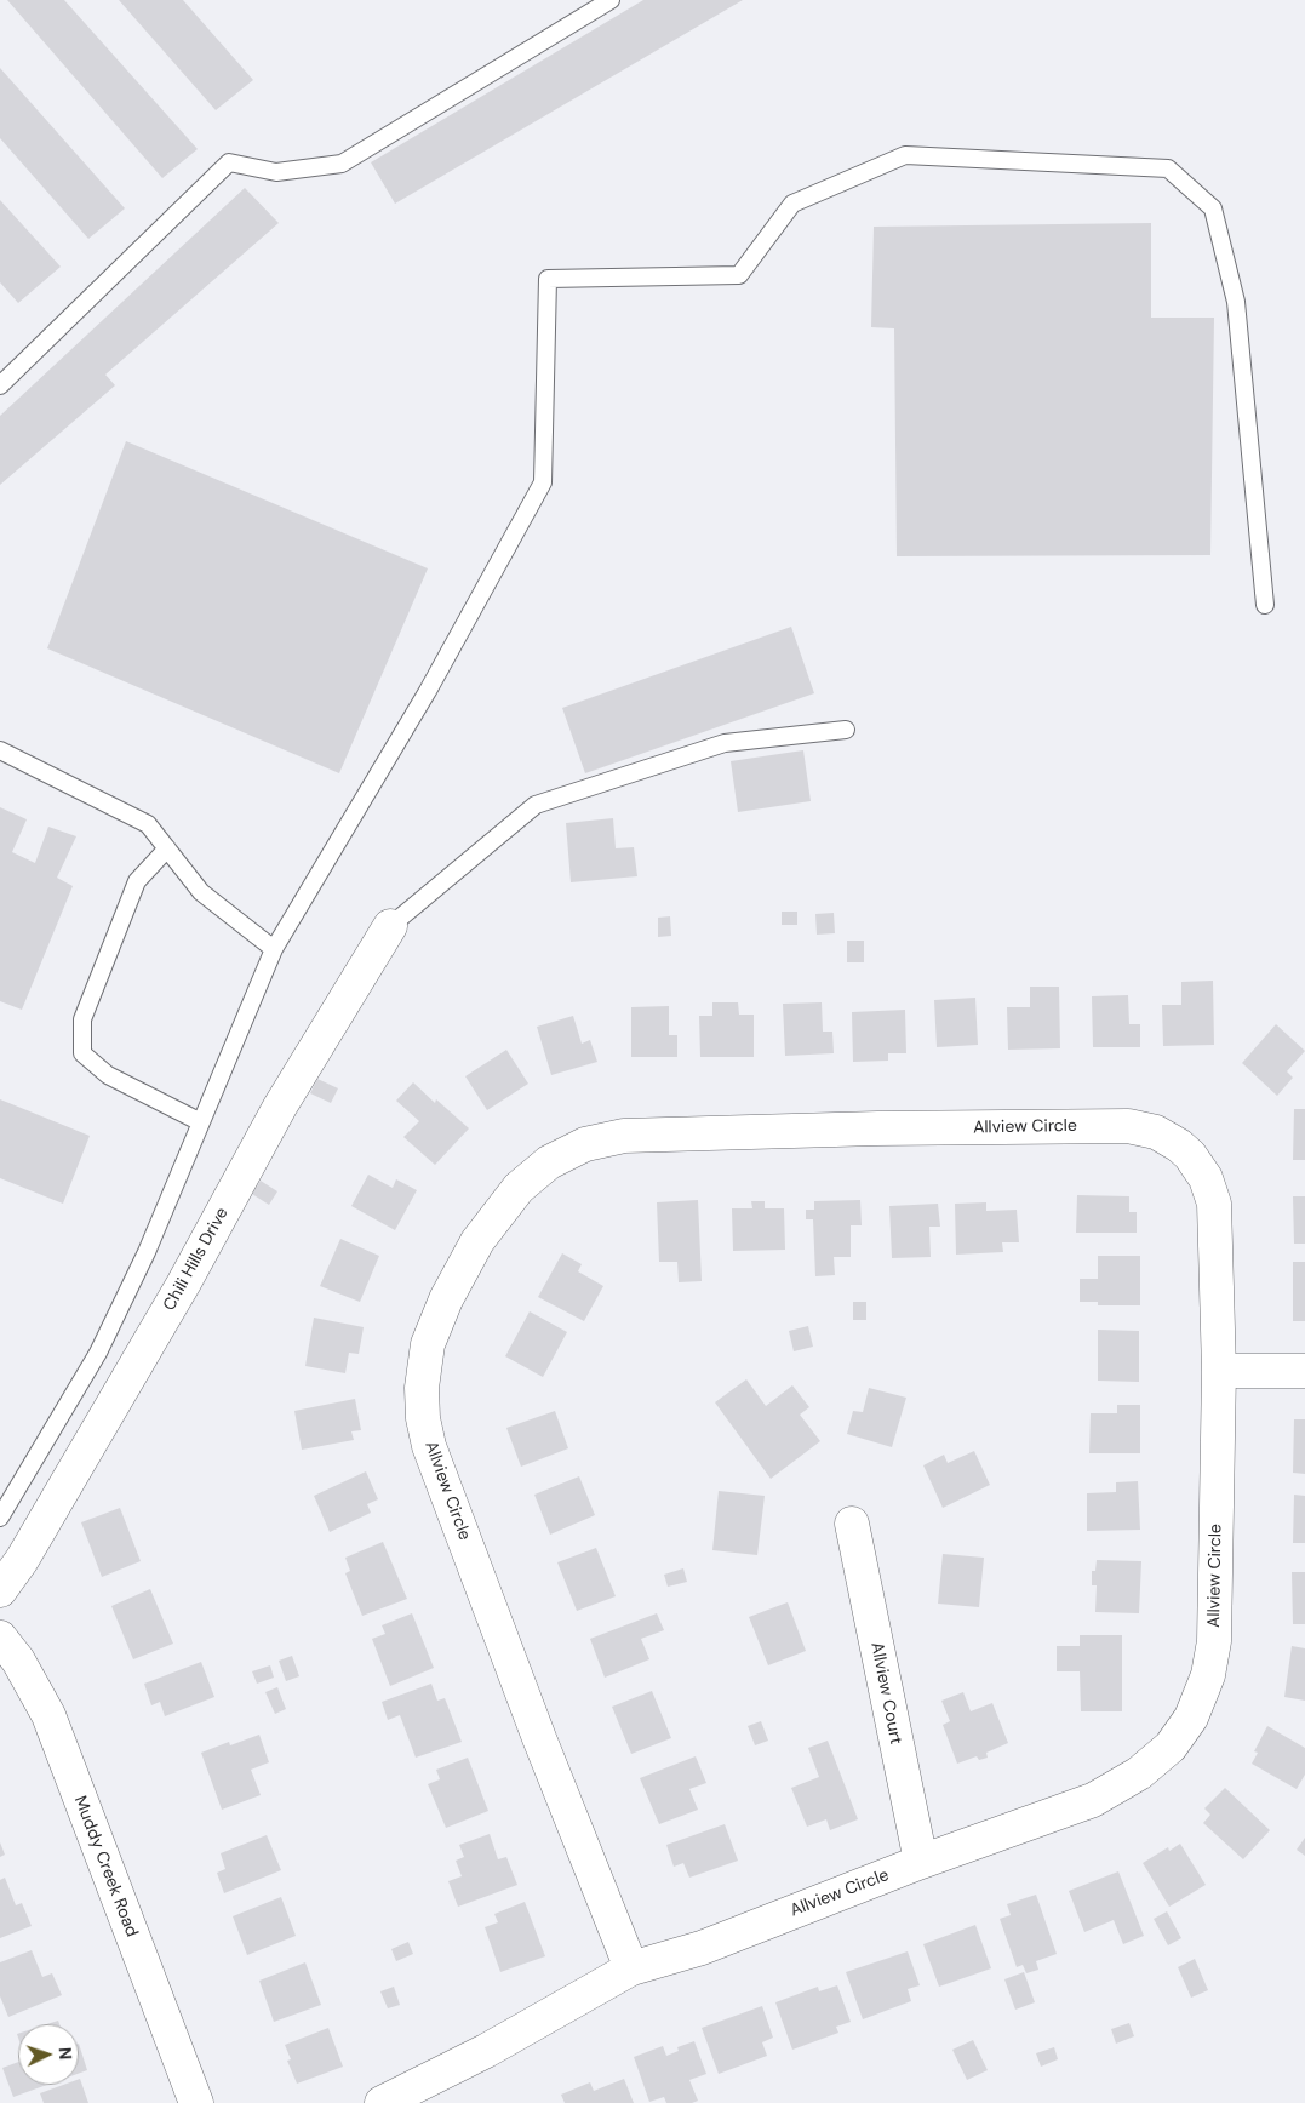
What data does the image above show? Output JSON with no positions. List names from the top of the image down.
{
  "streets": {
    "street": [
      "Allview Circle",
      "Chili Hills Drive",
      "Allview Court",
      "Muddy Creek Road"
    ]
  },
  "crossings": [
    ["Allview Circle", "Allview Court"]
  ],
  "north": "right"
}
